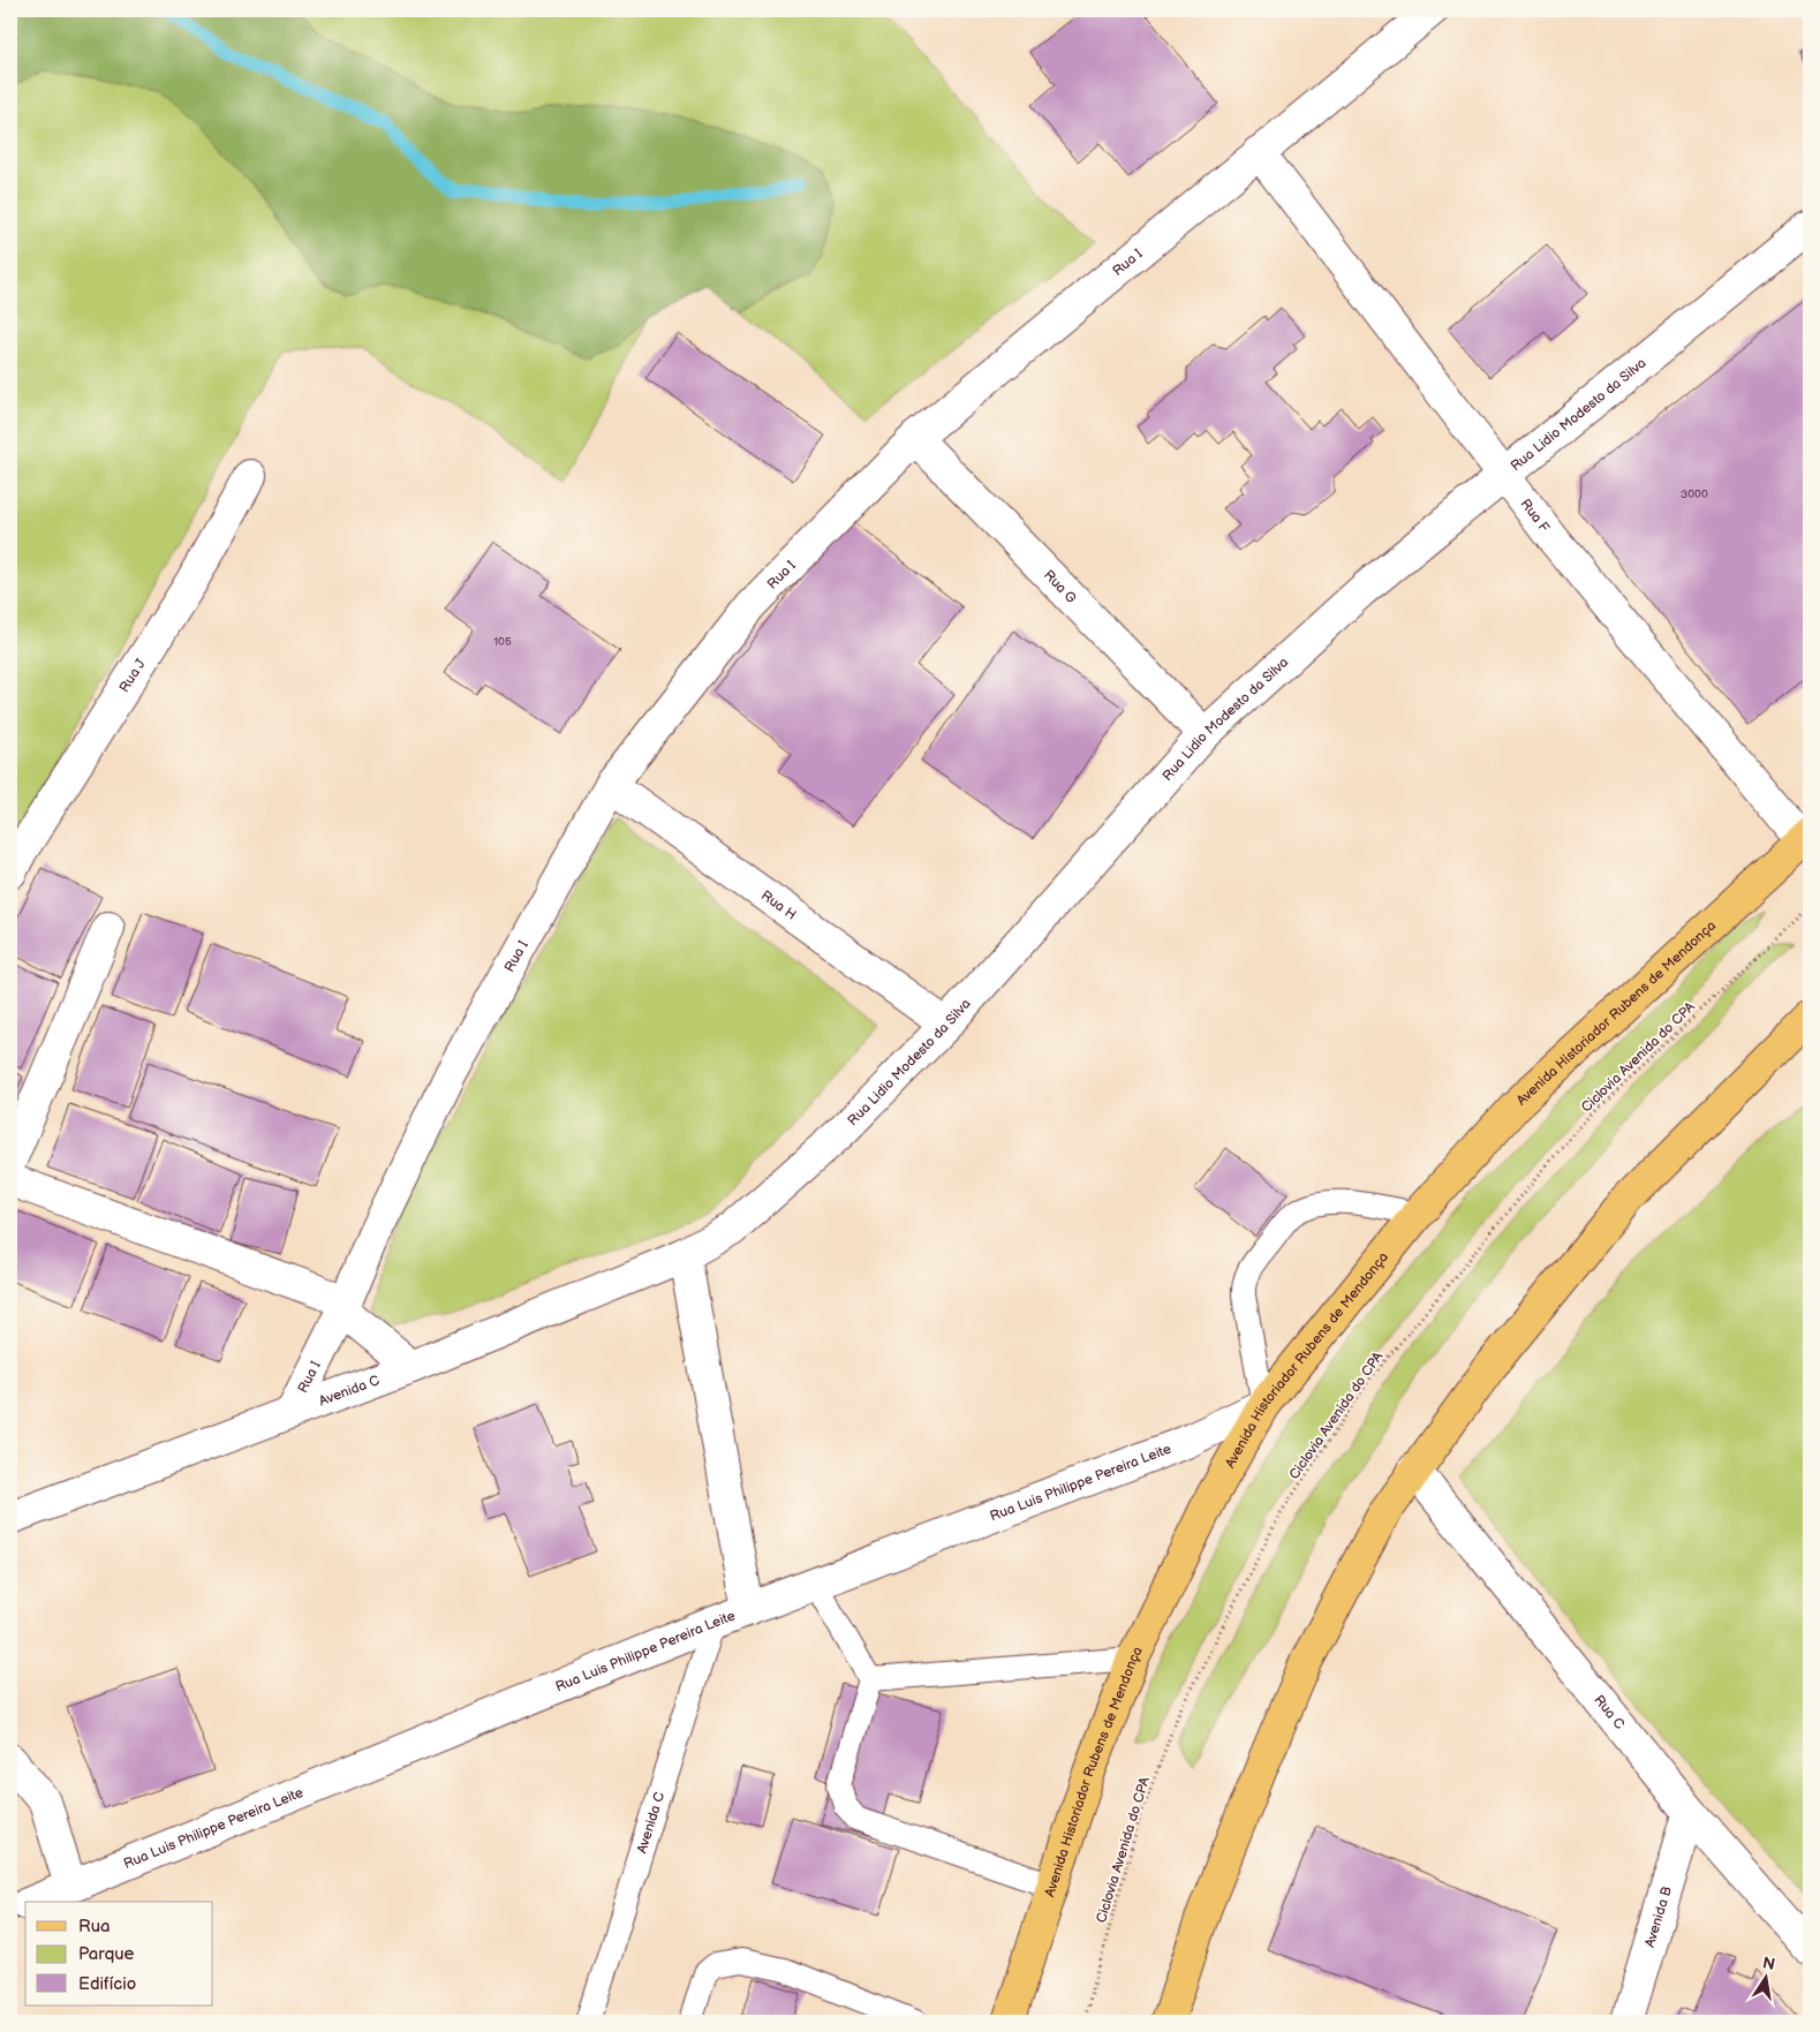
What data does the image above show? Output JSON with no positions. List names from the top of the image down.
{
  "streets": {
    "main road": ["Avenida Historiador Rubens de Mendonça"],
    "street": [
      "Rua I",
      "Rua Lidio Modesto da Silva",
      "Rua F",
      "Rua G",
      "Rua J",
      "Rua H",
      "Avenida C",
      "Rua Luis Philippe Pereira Leite",
      "Rua C",
      "Avenida B"
    ],
    "path": ["Ciclovia Avenida do CPA"]
  },
  "crossings": [
    ["Rua I", "Rua F"],
    ["Rua I", "Rua G"],
    ["Rua I", "Rua H"],
    ["Rua I", "Avenida C"],
    ["Rua Lidio Modesto da Silva", "Rua F"],
    ["Rua Lidio Modesto da Silva", "Rua G"],
    ["Rua Lidio Modesto da Silva", "Rua H"],
    ["Rua Lidio Modesto da Silva", "Avenida C"],
    ["Rua F", "Avenida Historiador Rubens de Mendonça"],
    ["Avenida Historiador Rubens de Mendonça", "Rua Luis Philippe Pereira Leite"],
    ["Avenida C", "Rua Luis Philippe Pereira Leite"],
    ["Rua C", "Avenida B"]
  ],
  "house_numbers": ["3000", "105"],
  "legend": ["Rua", "Parque", "Edifício"],
  "north": "top"
}
